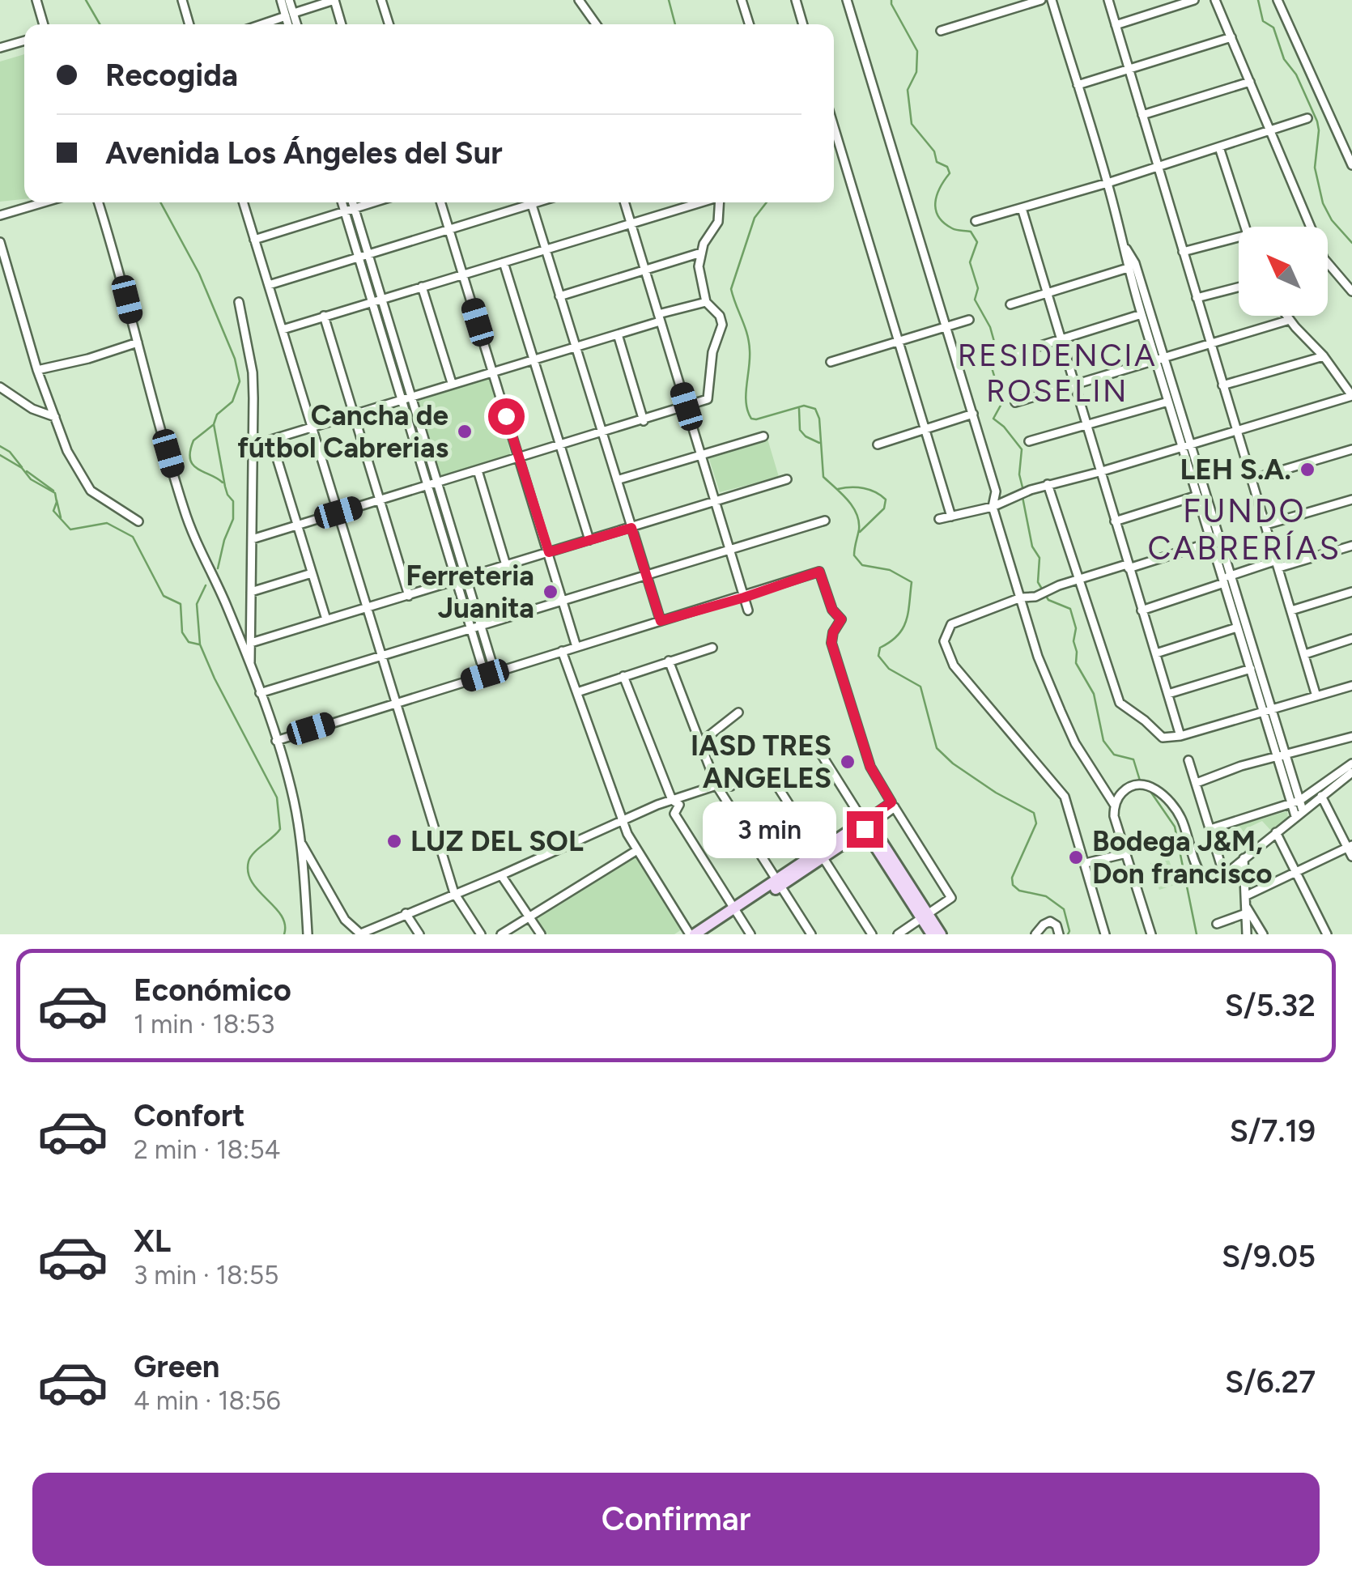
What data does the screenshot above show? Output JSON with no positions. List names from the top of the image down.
{
  "districts": ["RESIDENCIA ROSELIN", "FUNDO CABRERÍAS"],
  "places": [
    "Cancha de fútbol Cabrerias",
    "LEH S.A.",
    "Ferreteria Juanita",
    "IASD TRES ANGELES",
    "LUZ DEL SOL",
    "Bodega J&M, Don francisco"
  ],
  "north": "top left",
  "page": {
    "banner": ["Recogida", "Avenida Los Ángeles del Sur"],
    "bubble": "3 min",
    "list": [
      {
        "name": "Económico",
        "note": "1 min · 18:53",
        "value": "S/5.32"
      },
      {
        "name": "Confort",
        "note": "2 min · 18:54",
        "value": "S/7.19"
      },
      {
        "name": "XL",
        "note": "3 min · 18:55",
        "value": "S/9.05"
      },
      {
        "name": "Green",
        "note": "4 min · 18:56",
        "value": "S/6.27"
      }
    ],
    "buttons": "Confirmar"
  }
}
